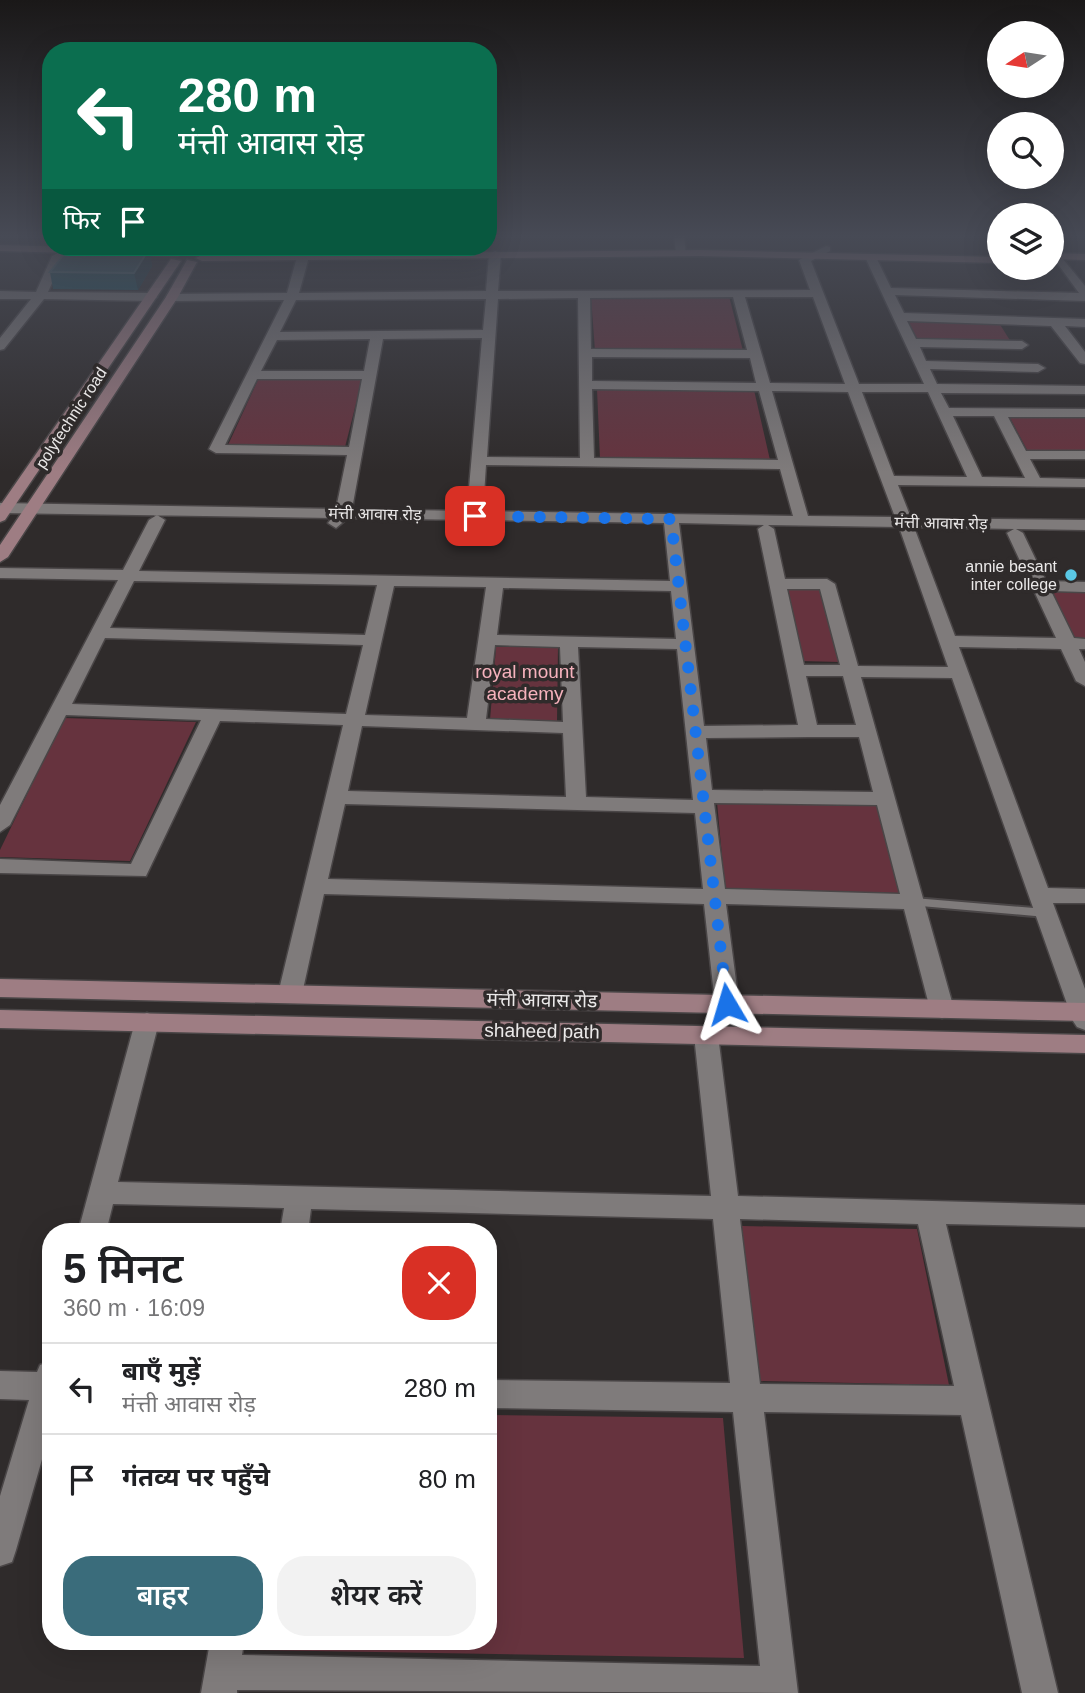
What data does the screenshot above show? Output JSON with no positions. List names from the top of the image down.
{
  "streets": {
    "street": [
      "polytechnic road",
      "मंत्ती आवास रोड़",
      "मंत्ती आवास रोड",
      "shaheed path"
    ]
  },
  "crossings": [
    ["polytechnic road", "मंत्ती आवास रोड़"]
  ],
  "parks": ["royal mount academy"],
  "places": ["annie besant inter college"],
  "north": "left",
  "page": {
    "turn": ["280 m", "मंत्ती आवास रोड़"],
    "then": "फिर",
    "heading": ["5 मिनट", "360 m · 16:09"],
    "list": [
      {
        "name": "बाएँ मुड़ें",
        "note": "मंत्ती आवास रोड़",
        "value": "280 m"
      },
      {
        "name": "गंतव्य पर पहुँचे",
        "value": "80 m"
      }
    ],
    "buttons": ["बाहर", "शेयर करें"]
  }
}
